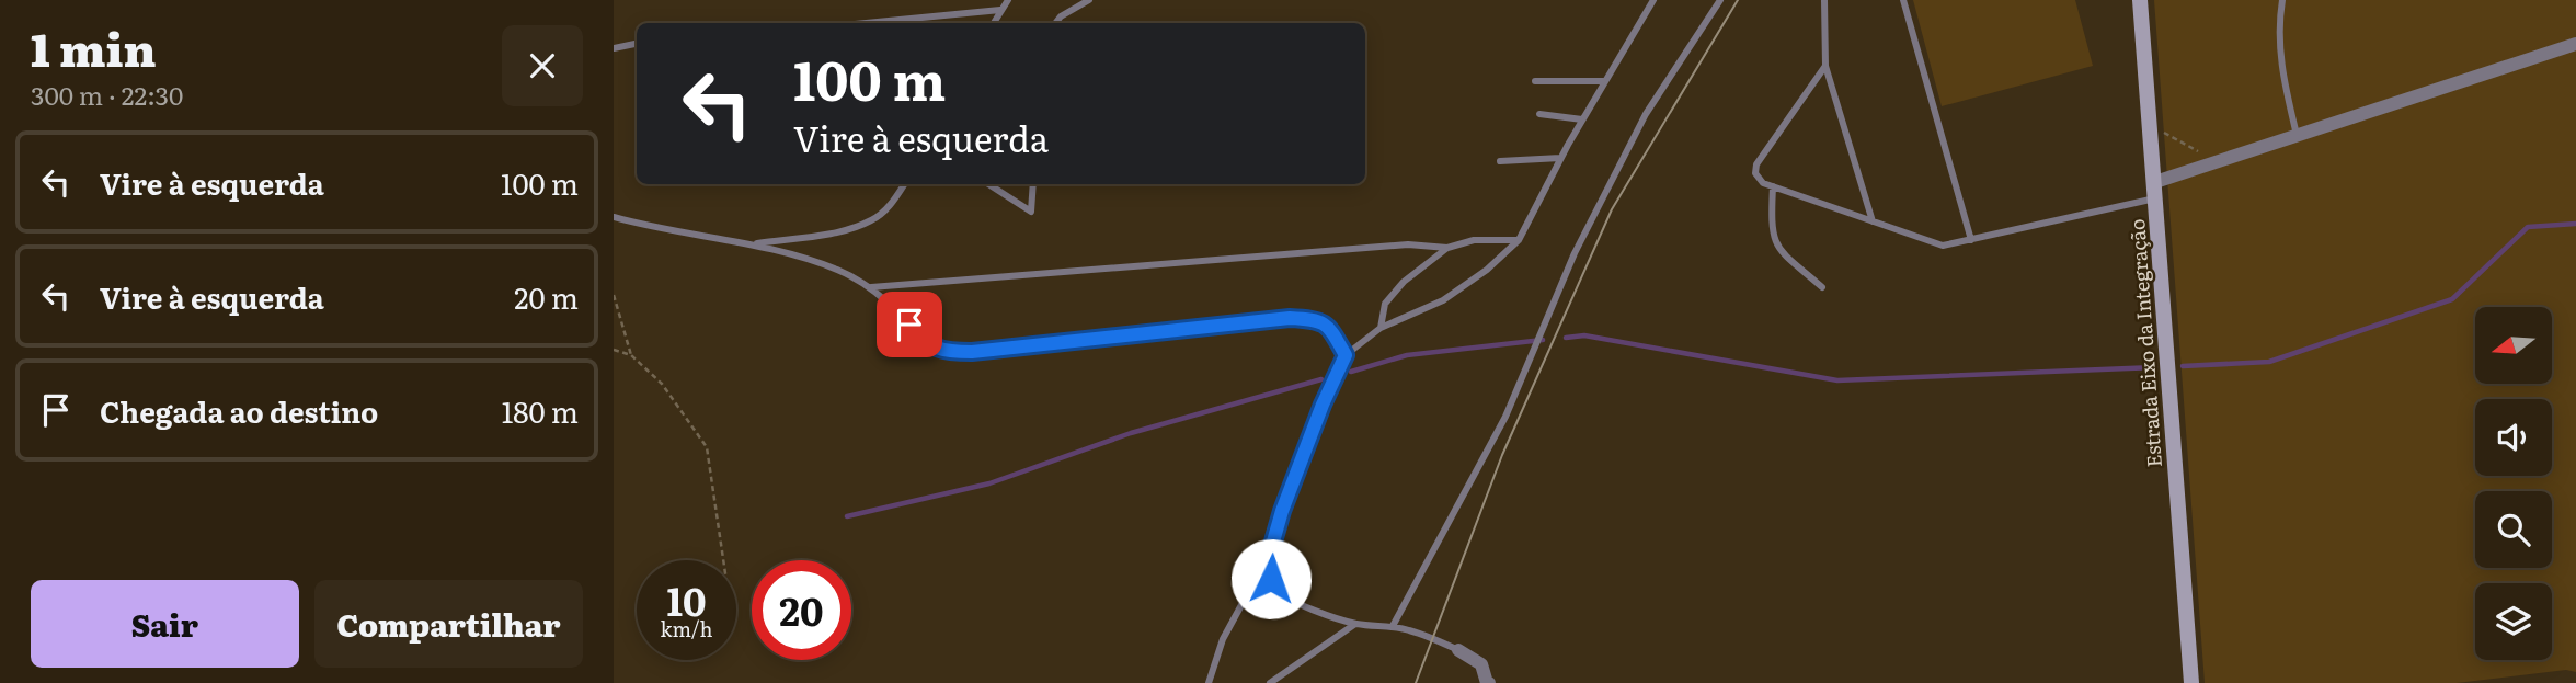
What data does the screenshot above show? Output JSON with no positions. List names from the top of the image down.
{
  "streets": {
    "main road": ["Estrada Eixo da Integração"]
  },
  "north": "left",
  "page": {
    "heading": ["1 min", "300 m · 22:30"],
    "turn": ["100 m", "Vire à esquerda"],
    "list": [
      {
        "name": "Vire à esquerda",
        "value": "100 m"
      },
      {
        "name": "Vire à esquerda",
        "value": "20 m"
      },
      {
        "name": "Chegada ao destino",
        "value": "180 m"
      }
    ],
    "speed": "10 km/h",
    "limit": "20",
    "buttons": ["Sair", "Compartilhar"]
  }
}
